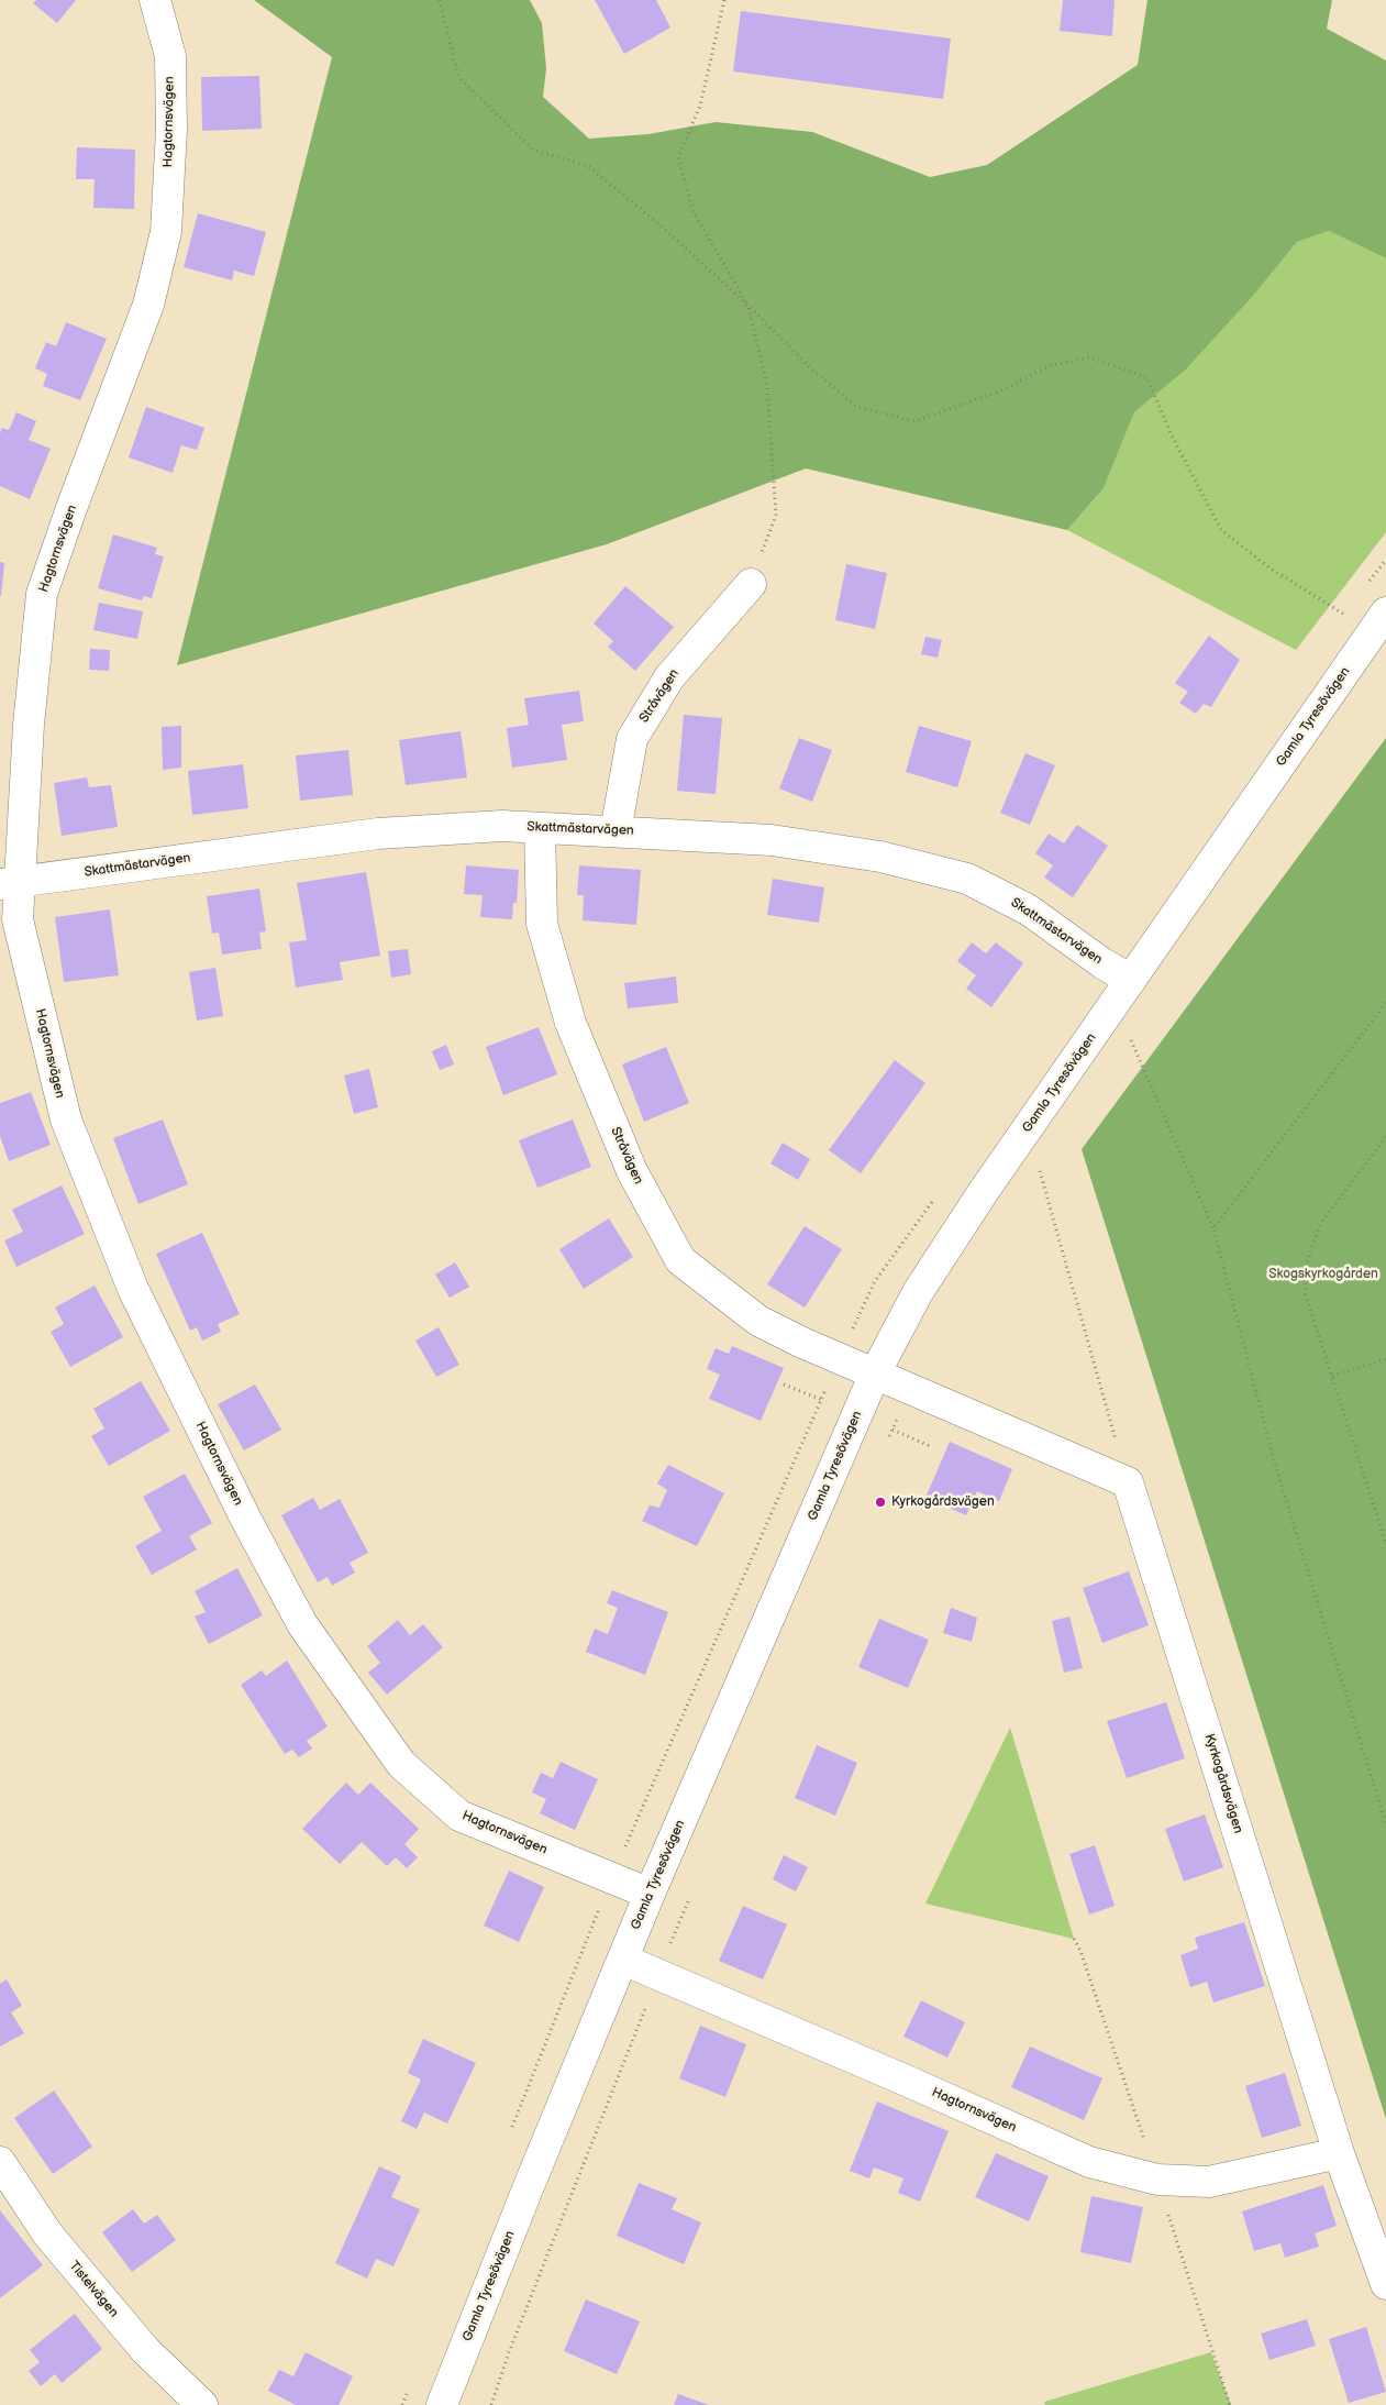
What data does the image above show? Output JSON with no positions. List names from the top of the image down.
{
  "streets": {
    "street": [
      "Hagtornsvägen",
      "Stråvägen",
      "Gamla Tyresövägen",
      "Skattmästarvägen",
      "Kyrkogårdsvägen",
      "Tistelvägen"
    ]
  },
  "crossings": [
    ["Hagtornsvägen", "Gamla Tyresövägen"],
    ["Hagtornsvägen", "Skattmästarvägen"],
    ["Hagtornsvägen", "Kyrkogårdsvägen"],
    ["Stråvägen", "Gamla Tyresövägen"],
    ["Stråvägen", "Skattmästarvägen"],
    ["Gamla Tyresövägen", "Skattmästarvägen"]
  ],
  "parks": ["Skogskyrkogården"],
  "places": ["Kyrkogårdsvägen"]
}
